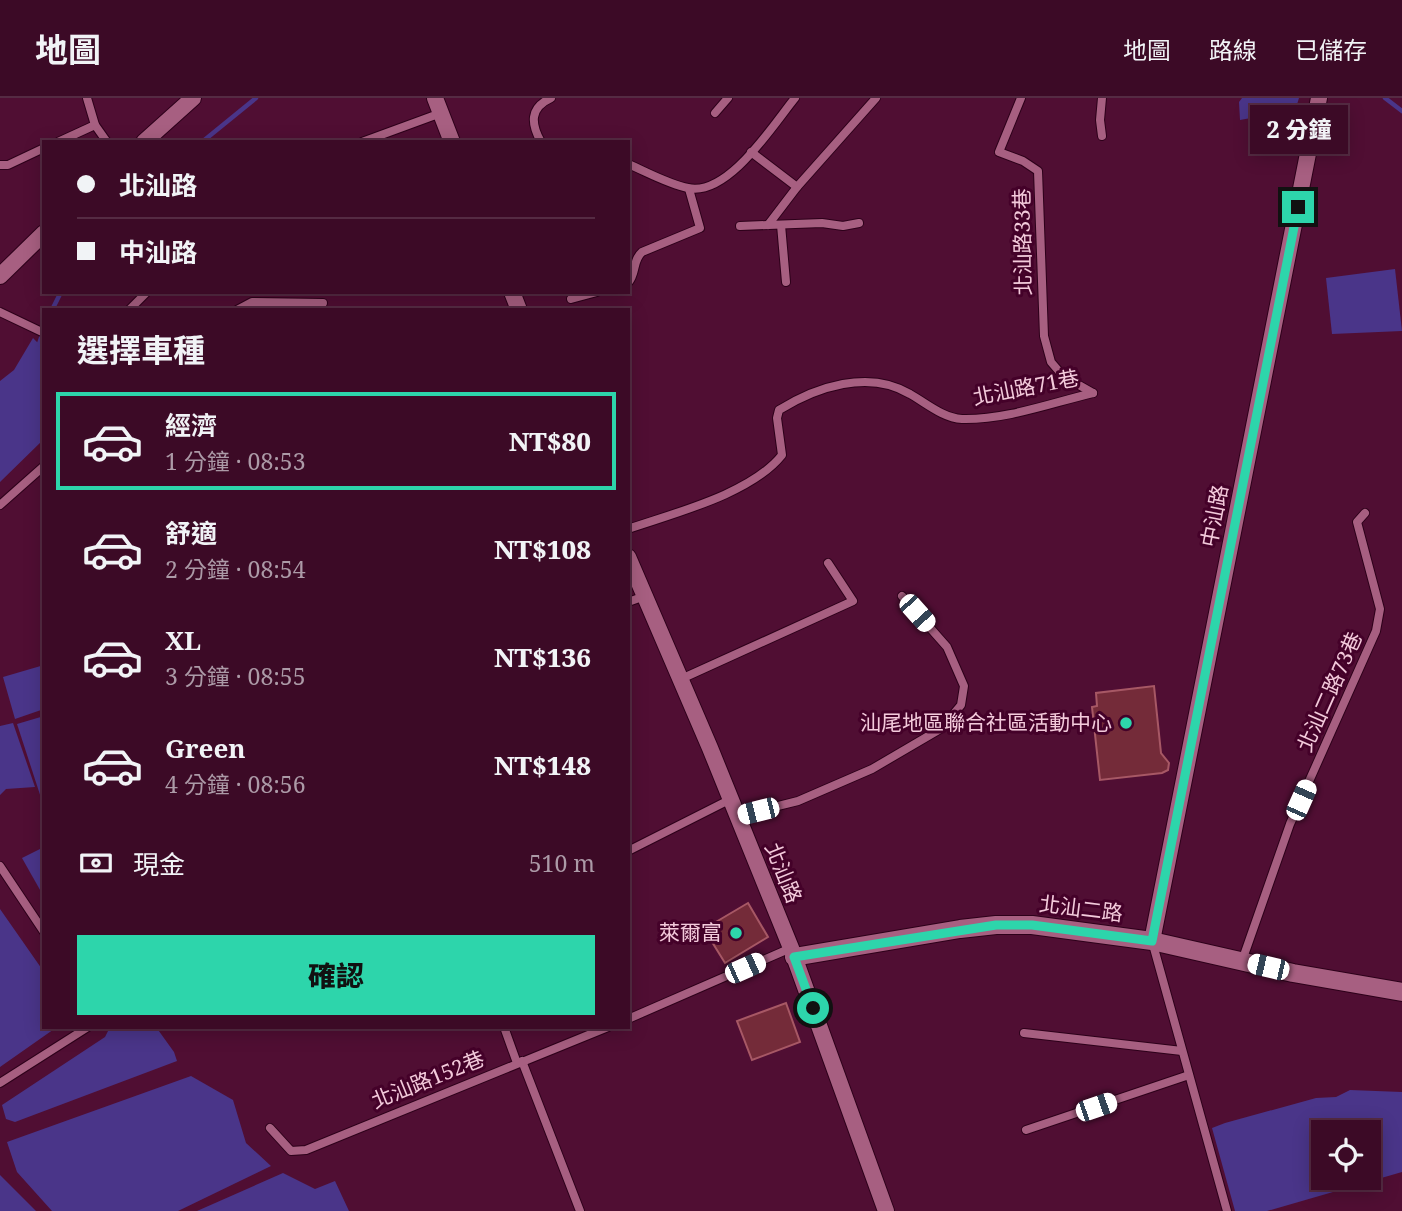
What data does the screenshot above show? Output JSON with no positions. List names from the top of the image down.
{
  "streets": {
    "street": ["中汕路", "北汕路", "北汕二路"],
    "lane": [
      "北汕路33巷",
      "北汕路71巷",
      "北汕二路73巷",
      "北汕路152巷"
    ]
  },
  "crossings": [
    ["北汕路33巷", "北汕路71巷"],
    ["中汕路", "北汕二路"],
    ["北汕二路73巷", "北汕二路"],
    ["北汕路", "北汕二路"]
  ],
  "places": ["汕尾地區聯合社區活動中心", "萊爾富"],
  "page": {
    "header": "地圖",
    "nav": ["地圖", "路線", "已儲存"],
    "bubble": "2 分鐘",
    "banner": ["北汕路", "中汕路"],
    "heading": "選擇車種",
    "list": [
      {
        "name": "經濟",
        "note": "1 分鐘 · 08:53",
        "value": "NT$80"
      },
      {
        "name": "舒適",
        "note": "2 分鐘 · 08:54",
        "value": "NT$108"
      },
      {
        "name": "XL",
        "note": "3 分鐘 · 08:55",
        "value": "NT$136"
      },
      {
        "name": "Green",
        "note": "4 分鐘 · 08:56",
        "value": "NT$148"
      }
    ],
    "pay": ["現金", "510 m"],
    "buttons": "確認"
  }
}
